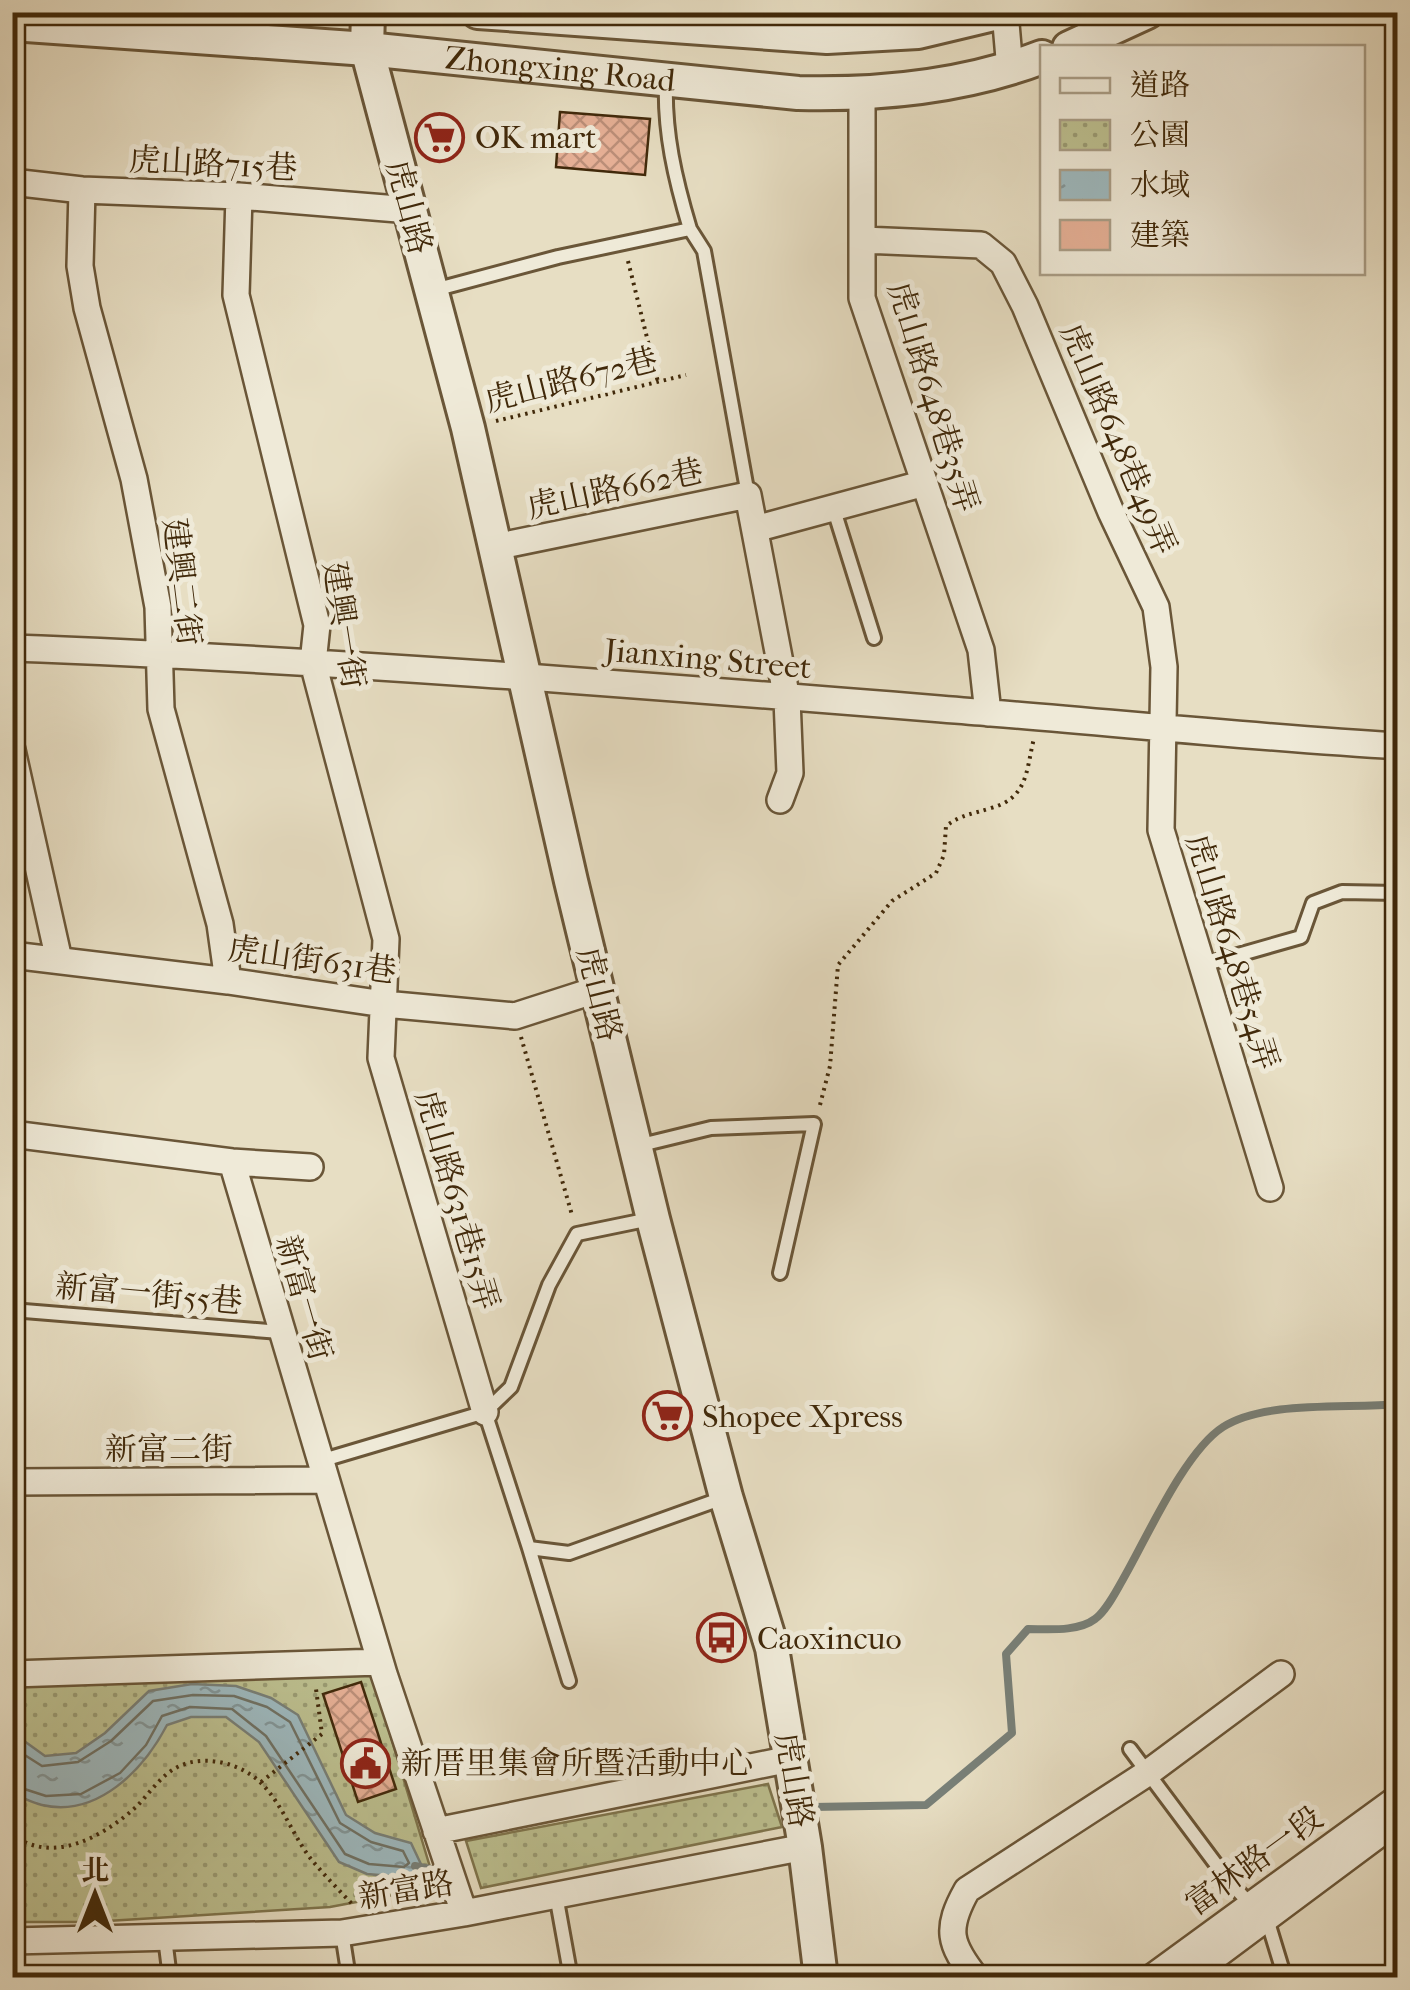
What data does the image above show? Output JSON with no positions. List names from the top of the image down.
{
  "streets": {
    "street": [
      "Zhongxing Road",
      "虎山路715巷",
      "虎山路",
      "虎山路648巷35弄",
      "虎山路648巷49弄",
      "虎山路662巷",
      "建興二街",
      "建興一街",
      "Jianxing Street",
      "虎山路648巷54弄",
      "虎山街631巷",
      "虎山路631巷15弄",
      "新富一街",
      "新富二街",
      "富林路一段",
      "新富路"
    ],
    "lane": ["新富一街55巷"],
    "path": ["虎山路672巷"]
  },
  "crossings": [
    ["Zhongxing Road", "虎山路"],
    ["Zhongxing Road", "虎山路648巷35弄"],
    ["虎山路715巷", "虎山路"],
    ["虎山路715巷", "建興二街"],
    ["虎山路715巷", "建興一街"],
    ["虎山路", "虎山路672巷"],
    ["虎山路", "虎山路662巷"],
    ["虎山路", "Jianxing Street"],
    ["虎山路", "虎山街631巷"],
    ["虎山路", "新富路"],
    ["虎山路648巷35弄", "虎山路648巷49弄"],
    ["虎山路648巷35弄", "Jianxing Street"],
    ["虎山路648巷49弄", "Jianxing Street"],
    ["虎山路648巷49弄", "虎山路648巷54弄"],
    ["建興二街", "Jianxing Street"],
    ["建興二街", "虎山街631巷"],
    ["建興一街", "Jianxing Street"],
    ["建興一街", "虎山街631巷"],
    ["建興一街", "虎山路631巷15弄"],
    ["Jianxing Street", "虎山路648巷54弄"],
    ["虎山街631巷", "虎山路631巷15弄"],
    ["新富一街55巷", "新富一街"],
    ["新富一街", "新富二街"],
    ["新富一街", "新富路"]
  ],
  "places": {
    "supermarket": ["OK mart", "Shopee Xpress"],
    "bus stop": ["Caoxincuo"],
    "public building": ["新厝里集會所暨活動中心"]
  },
  "legend": [
    "道路",
    "公園",
    "水域",
    "建築"
  ],
  "north": "top"
}
